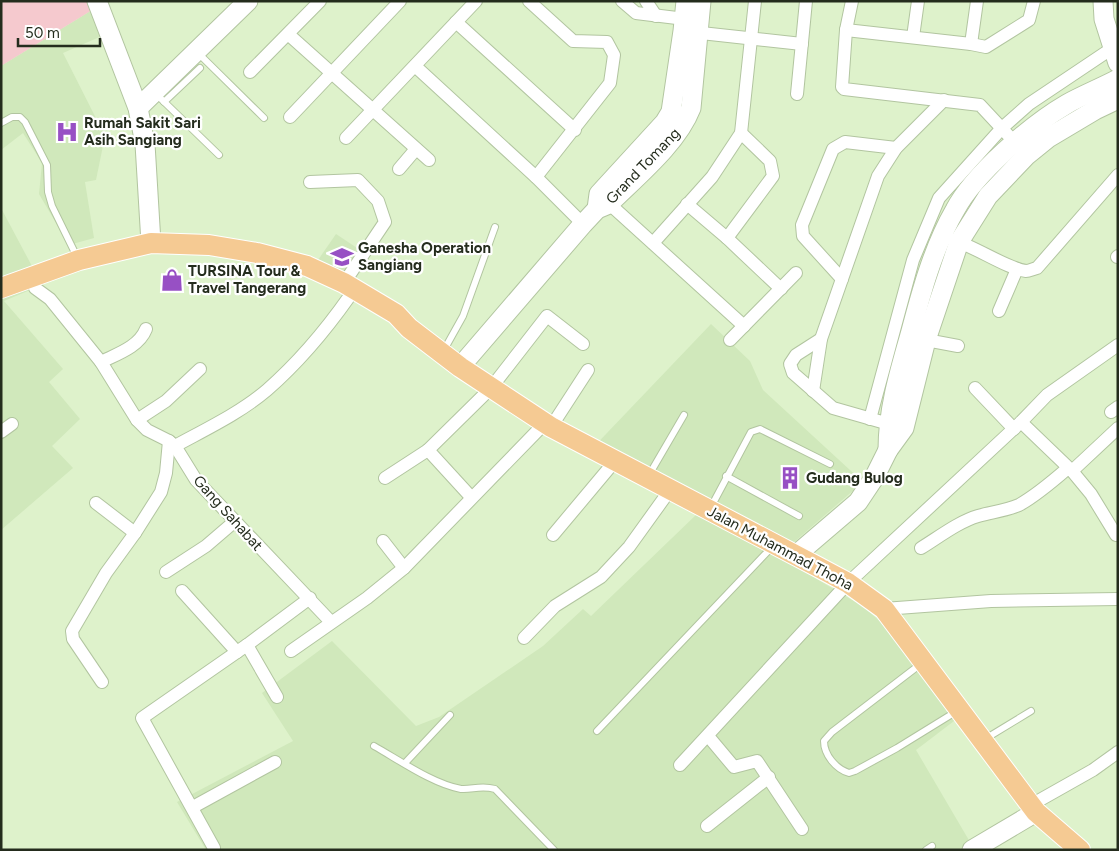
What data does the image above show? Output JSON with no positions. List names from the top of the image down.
{
  "streets": {
    "main road": ["Jalan Muhammad Thoha"],
    "street": ["Grand Tomang", "Gang Sahabat"]
  },
  "crossings": [
    ["Grand Tomang", "Jalan Muhammad Thoha"],
    ["Gang Sahabat", "Jalan Muhammad Thoha"]
  ],
  "places": {
    "hospital": ["Rumah Sakit Sari Asih Sangiang"],
    "school or university": ["Ganesha Operation Sangiang"],
    "shop": ["TURSINA Tour & Travel Tangerang"],
    "building": ["Gudang Bulog"]
  },
  "scale_bar": "50 m"
}
